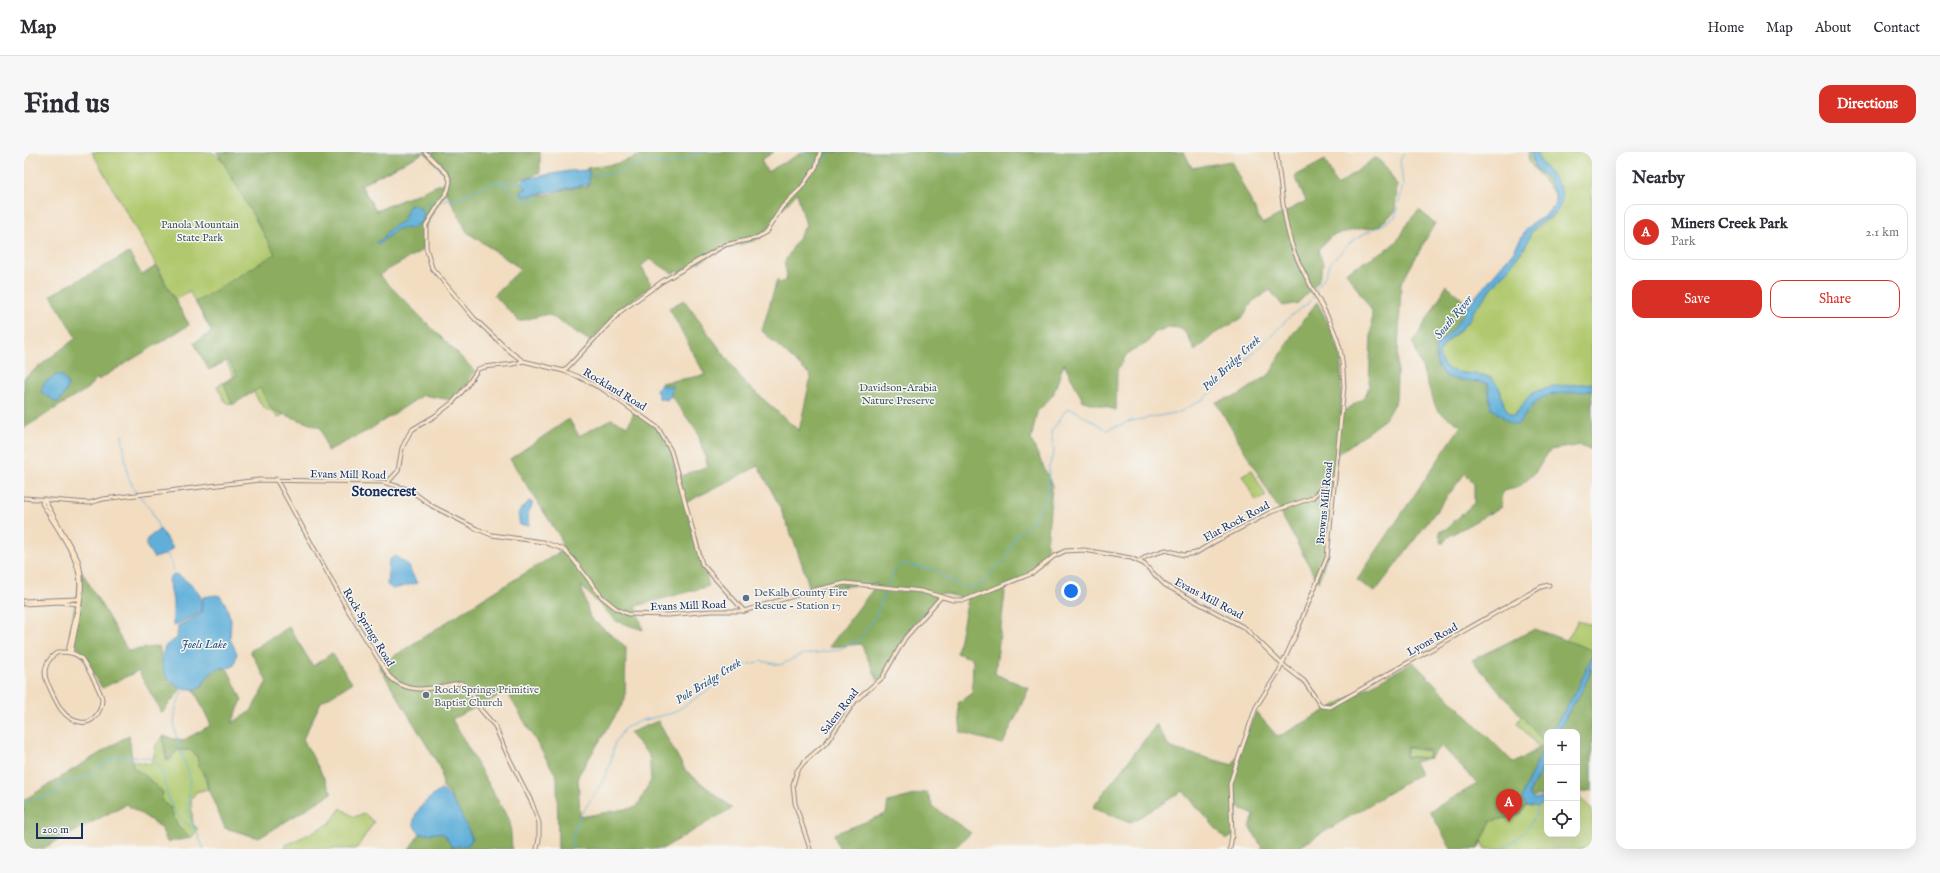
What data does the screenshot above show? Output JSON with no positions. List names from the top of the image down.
{
  "streets": {
    "street": [
      "Rockland Road",
      "Evans Mill Road",
      "Browns Mill Road",
      "Flat Rock Road",
      "Rock Springs Road",
      "Lyons Road",
      "Salem Road"
    ]
  },
  "crossings": [
    ["Rockland Road", "Evans Mill Road"],
    ["Evans Mill Road", "Browns Mill Road"],
    ["Evans Mill Road", "Flat Rock Road"],
    ["Evans Mill Road", "Rock Springs Road"],
    ["Evans Mill Road", "Lyons Road"],
    ["Evans Mill Road", "Salem Road"],
    ["Browns Mill Road", "Flat Rock Road"]
  ],
  "districts": ["Stonecrest"],
  "water": ["South River", "Pole Bridge Creek", "Joels Lake"],
  "parks": ["Panola Mountain State Park", "Davidson-Arabia Nature Preserve"],
  "places": ["DeKalb County Fire Rescue - Station 17", "Rock Springs Primitive Baptist Church"],
  "scale_bar": "200 m",
  "page": {
    "header": "Map",
    "nav": [
      "Home",
      "Map",
      "About",
      "Contact"
    ],
    "buttons": [
      "Directions",
      ["Save", "Share"]
    ],
    "title": "Find us",
    "heading": "Nearby",
    "list": [
      {
        "mark": "A",
        "name": "Miners Creek Park",
        "note": "Park",
        "value": "2.1 km"
      }
    ],
    "map_buttons": ["+", "−"],
    "pins": "A",
    "scale": "200 m"
  }
}
